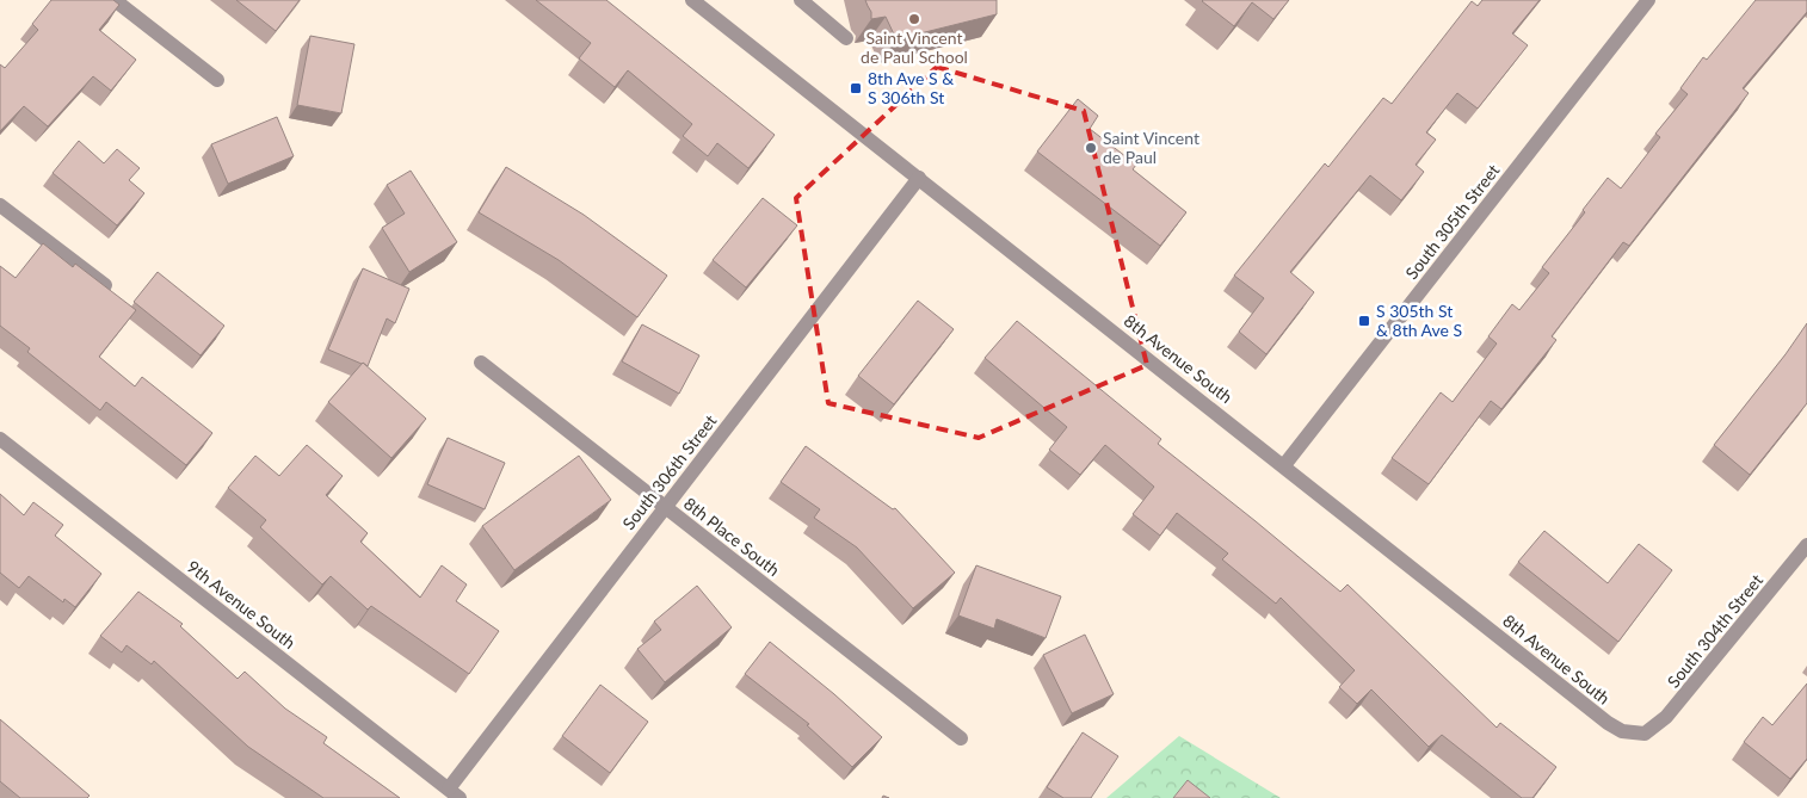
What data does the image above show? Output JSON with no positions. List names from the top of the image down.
{
  "streets": {
    "street": [
      "South 305th Street",
      "8th Avenue South",
      "South 306th Street",
      "8th Place South",
      "9th Avenue South",
      "South 304th Street"
    ]
  },
  "crossings": [
    ["South 305th Street", "8th Avenue South"],
    ["8th Avenue South", "South 306th Street"],
    ["8th Avenue South", "South 304th Street"],
    ["South 306th Street", "8th Place South"],
    ["South 306th Street", "9th Avenue South"]
  ],
  "places": {
    "other": ["Saint Vincent de Paul School", "Saint Vincent de Paul"],
    "transit": ["8th Ave S & S 306th St", "S 305th St & 8th Ave S"]
  }
}
